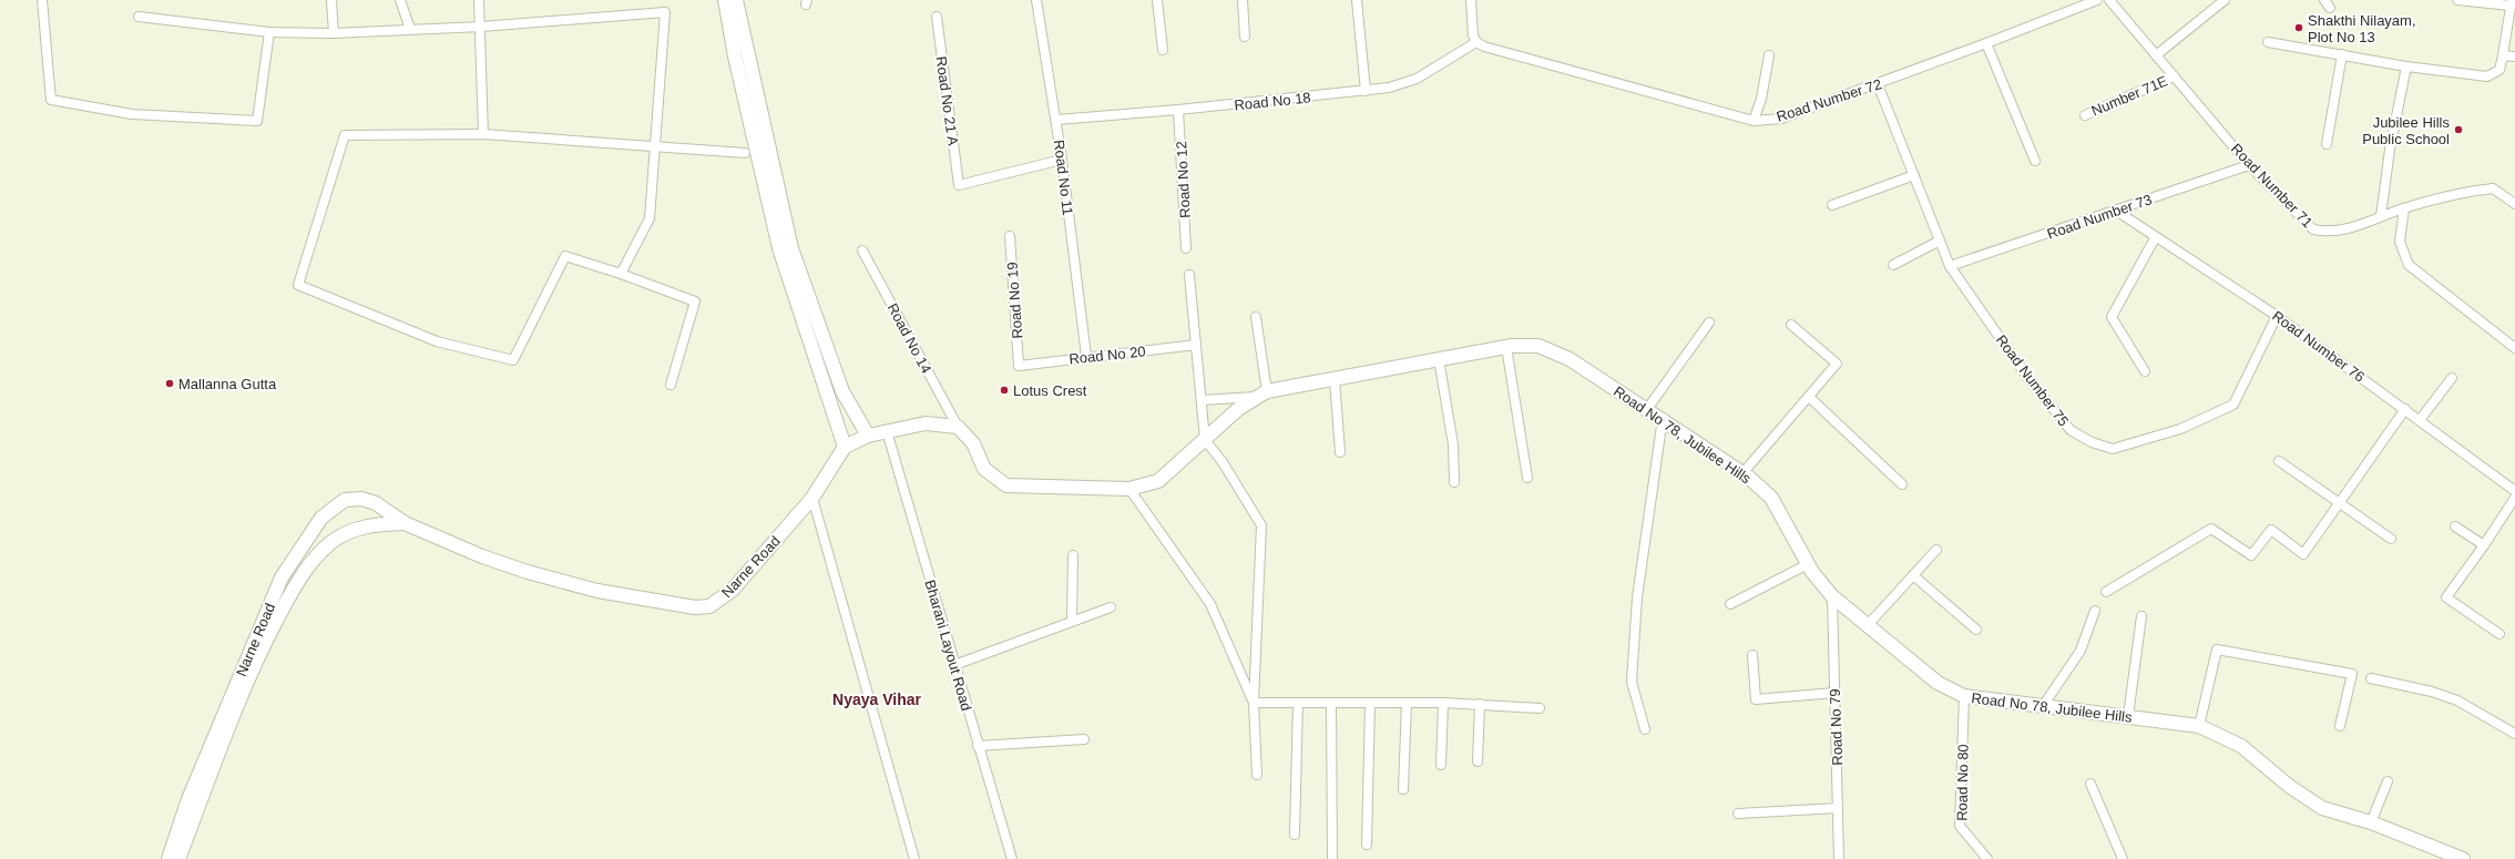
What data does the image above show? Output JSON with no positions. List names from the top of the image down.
{
  "streets": {
    "main road": ["Road No 78, Jubilee Hills", "Narne Road"],
    "street": [
      "Number 71E",
      "Road Number 72",
      "Road No 21 A",
      "Road No 18",
      "Road No 11",
      "Road No 12",
      "Road Number 71",
      "Road Number 73",
      "Road No 19",
      "Road No 14",
      "Road Number 76",
      "Road No 20",
      "Road Number 75",
      "Bharani Layout Road",
      "Road No 79",
      "Road No 80"
    ]
  },
  "crossings": [
    ["Number 71E", "Road Number 71"],
    ["Road Number 72", "Road No 18"],
    ["Road Number 72", "Road Number 75"],
    ["Road No 21 A", "Road No 11"],
    ["Road No 18", "Road No 11"],
    ["Road No 18", "Road No 12"],
    ["Road No 11", "Road No 20"],
    ["Road Number 71", "Road Number 73"],
    ["Road Number 73", "Road Number 76"],
    ["Road Number 73", "Road Number 75"],
    ["Road No 19", "Road No 20"],
    ["Road No 14", "Road No 78, Jubilee Hills"],
    ["Road Number 76", "Road Number 75"],
    ["Road No 78, Jubilee Hills", "Road No 79"],
    ["Road No 78, Jubilee Hills", "Road No 80"]
  ],
  "districts": ["Nyaya Vihar"],
  "places": [
    "Shakthi Nilayam, Plot No 13",
    "Jubilee Hills Public School",
    "Mallanna Gutta",
    "Lotus Crest"
  ]
}
